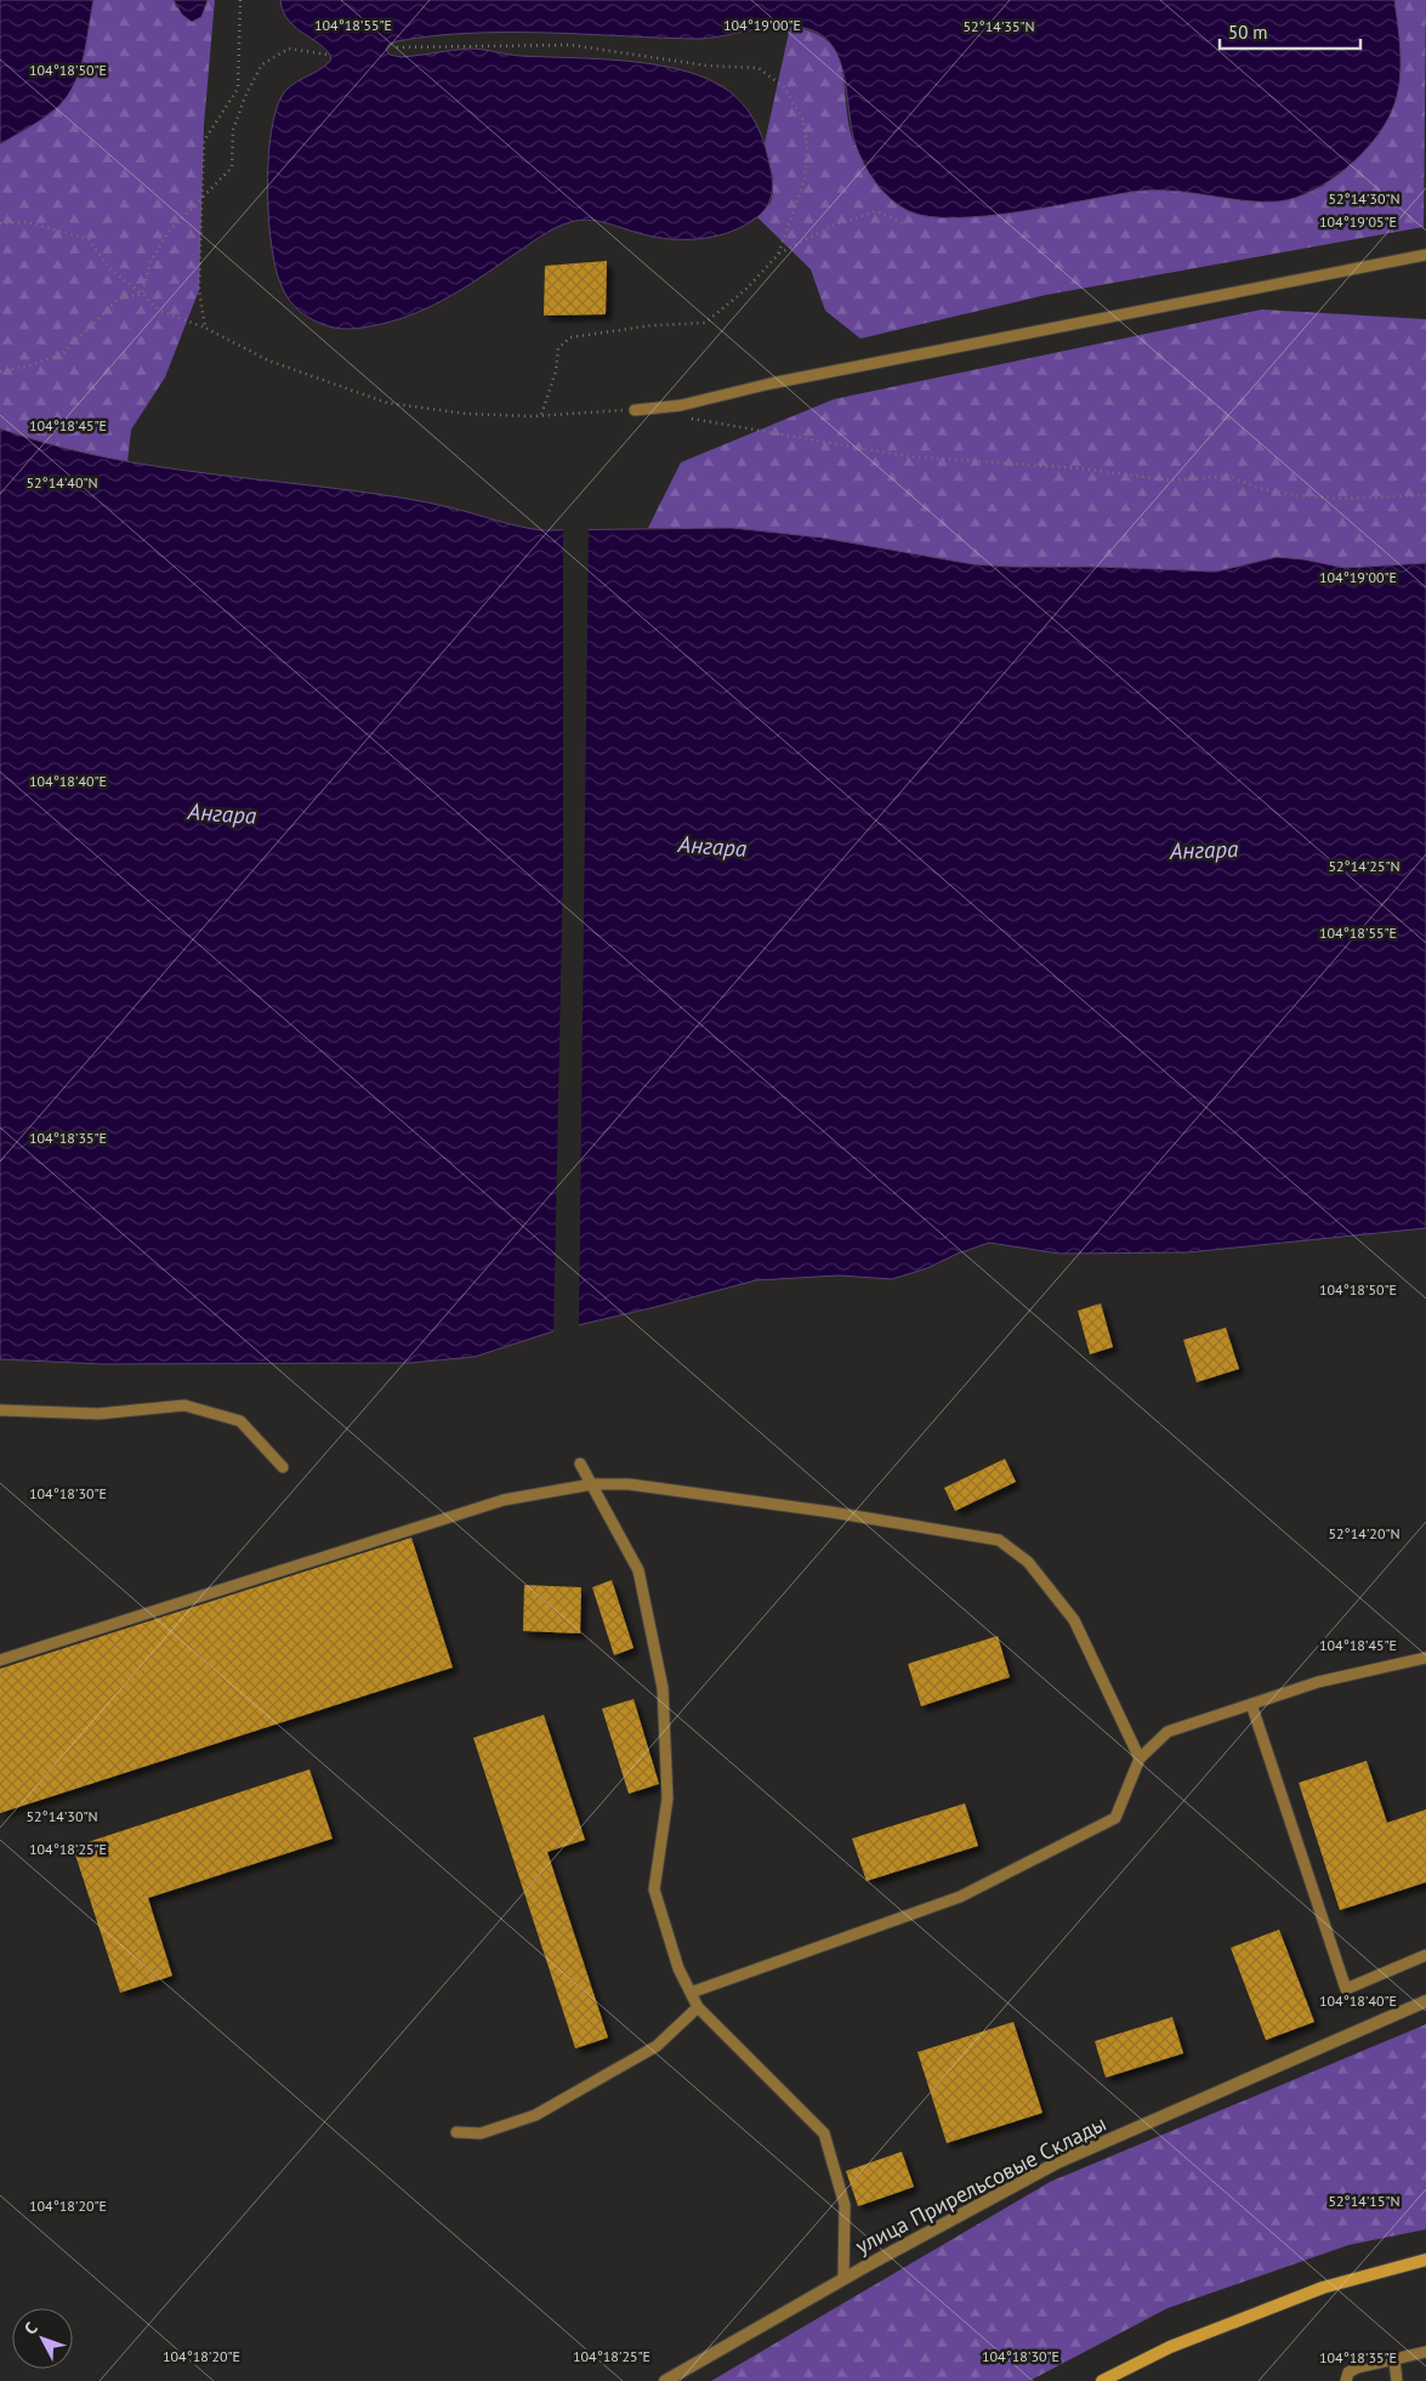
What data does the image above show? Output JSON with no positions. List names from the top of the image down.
{
  "streets": {
    "street": ["улица Прирельсовые Склады"]
  },
  "water": ["Ангара"],
  "scale_bar": "50 m",
  "north": "top left",
  "coordinates": [
    "104°19'00\"E",
    "104°18'55\"E",
    "52°14'35\"N",
    "104°18'50\"E",
    "52°14'30\"N",
    "104°19'05\"E",
    "104°18'45\"E",
    "52°14'40\"N",
    "104°18'40\"E",
    "52°14'25\"N",
    "104°18'35\"E",
    "104°18'30\"E",
    "52°14'20\"N",
    "104°18'25\"E",
    "52°14'15\"N",
    "104°18'20\"E"
  ]
}
